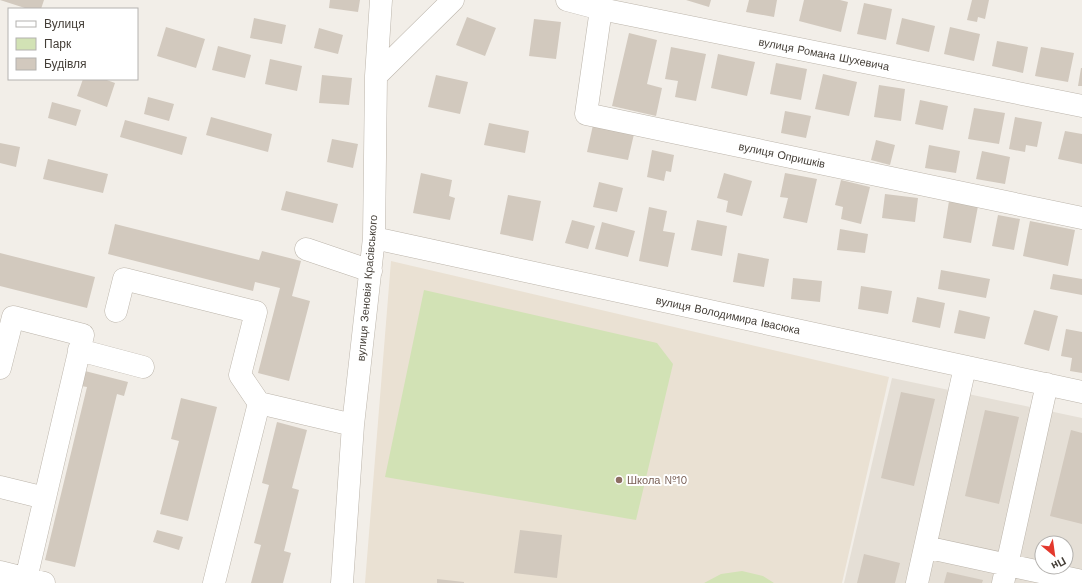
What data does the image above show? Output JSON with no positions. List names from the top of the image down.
{
  "streets": {
    "street": [
      "вулиця Романа Шухевича",
      "вулиця Опришків",
      "вулиця Зеновія Красівського",
      "вулиця Володимира Івасюка"
    ]
  },
  "crossings": [
    ["вулиця Романа Шухевича", "вулиця Опришків"],
    ["вулиця Зеновія Красівського", "вулиця Володимира Івасюка"]
  ],
  "places": ["Школа №10"],
  "legend": ["Вулиця", "Парк", "Будівля"],
  "north": "bottom right"
}
